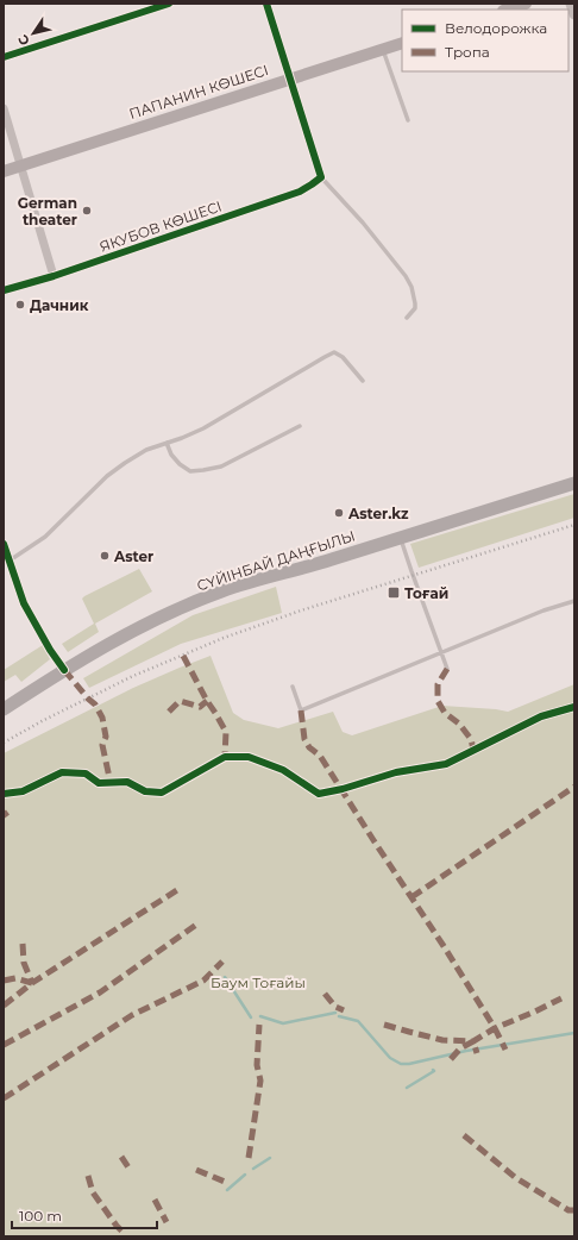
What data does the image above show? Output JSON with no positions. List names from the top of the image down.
{
  "streets": {
    "main road": ["ПАПАНИН КӨШЕСІ", "СҮЙІНБАЙ ДАҢҒЫЛЫ"],
    "street": ["ЯКУБОВ КӨШЕСІ"]
  },
  "parks": ["Баум Тоғайы"],
  "places": {
    "other": [
      "German theater",
      "Дачник",
      "Aster.kz",
      "Aster"
    ],
    "transit": ["Тоғай"]
  },
  "legend": ["Велодорожка", "Тропа"],
  "scale_bar": "100 m",
  "north": "bottom left"
}
